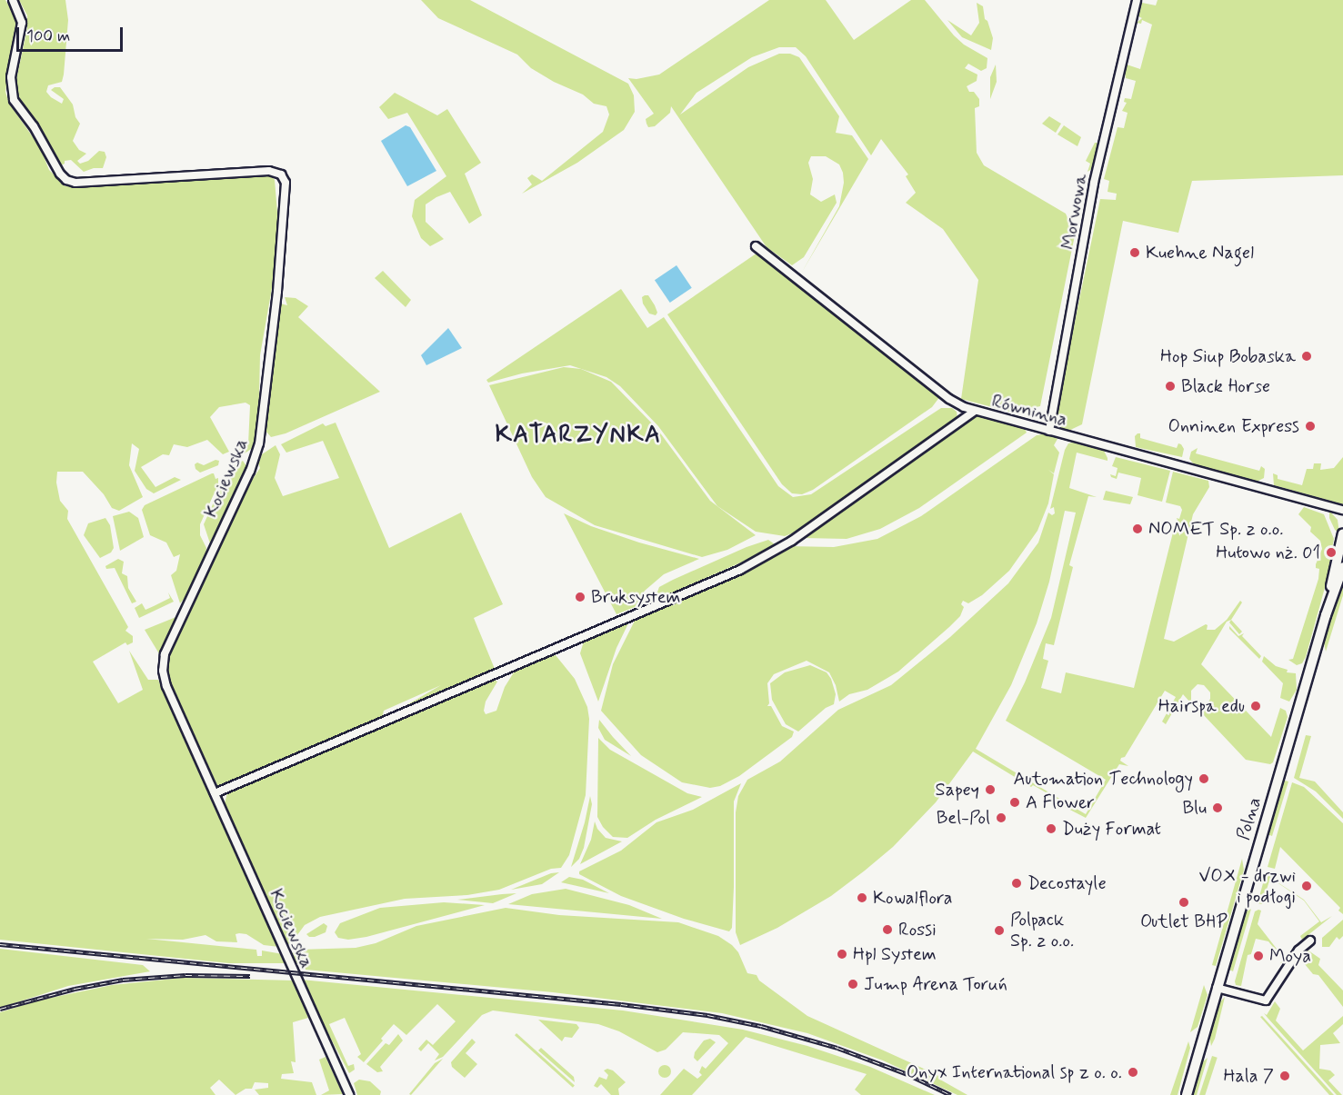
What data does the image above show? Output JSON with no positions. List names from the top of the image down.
{
  "streets": {
    "street": [
      "Morwowa",
      "Równinna",
      "Kociewska",
      "Polna"
    ]
  },
  "crossings": [
    ["Morwowa", "Równinna"]
  ],
  "districts": ["KATARZYNKA"],
  "places": [
    "Kuehne Nagel",
    "Hop Siup Bobaska",
    "Black Horse",
    "Onninen Express",
    "NOMET Sp. z o.o.",
    "Hutowo nż. 01",
    "Bruksystem",
    "Hairspa edu",
    "Automation Technology",
    "Sapey",
    "A Flower",
    "Blu",
    "Bel-Pol",
    "Duży Format",
    "Decostayle",
    "VOX - drzwi i podłogi",
    "Kowalflora",
    "Outlet BHP",
    "Rossi",
    "Polpack Sp. z o.o.",
    "Hpl System",
    "Moya",
    "Jump Arena Toruń",
    "Onyx International sp z o. o.",
    "Hala 7"
  ],
  "scale_bar": "100 m"
}
